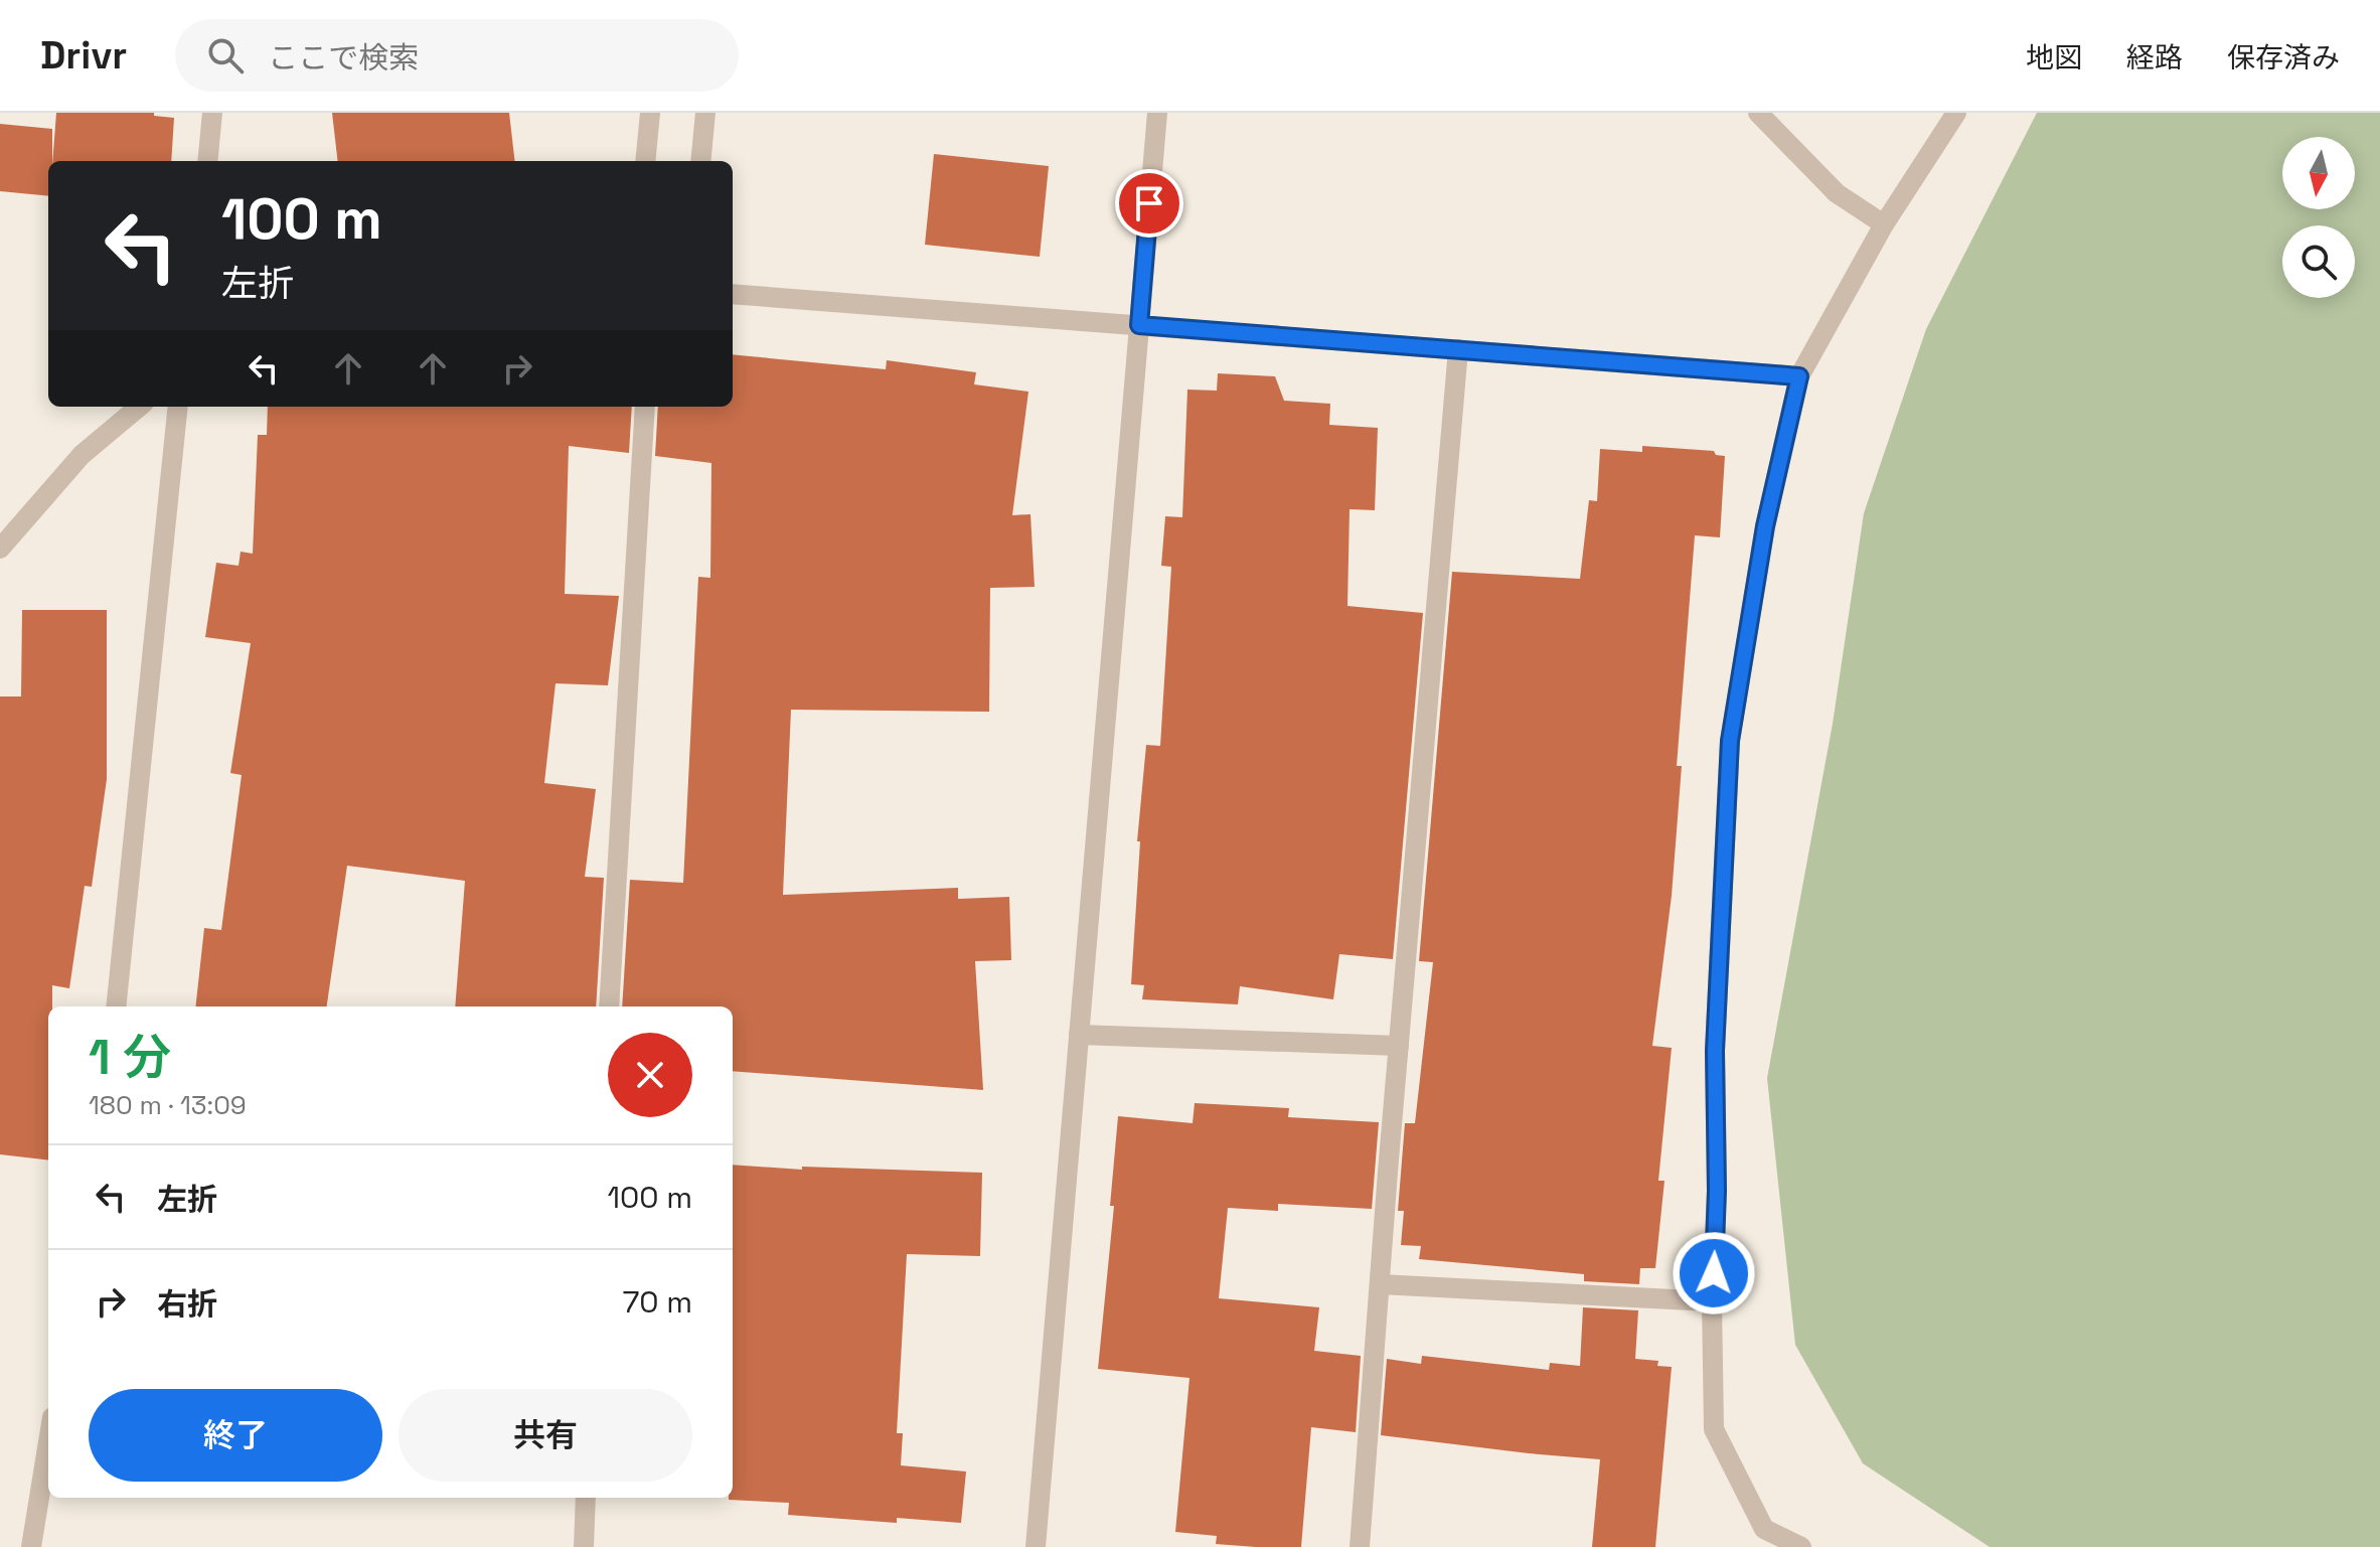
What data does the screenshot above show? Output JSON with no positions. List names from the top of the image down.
{
  "north": "bottom",
  "page": {
    "header": "Drivr",
    "search": "ここで検索",
    "nav": ["地図", "経路", "保存済み"],
    "turn": ["100 m", "左折"],
    "heading": ["1 分", "180 m · 13:09"],
    "list": [
      {
        "name": "左折",
        "value": "100 m"
      },
      {
        "name": "右折",
        "value": "70 m"
      }
    ],
    "buttons": ["終了", "共有"]
  }
}
